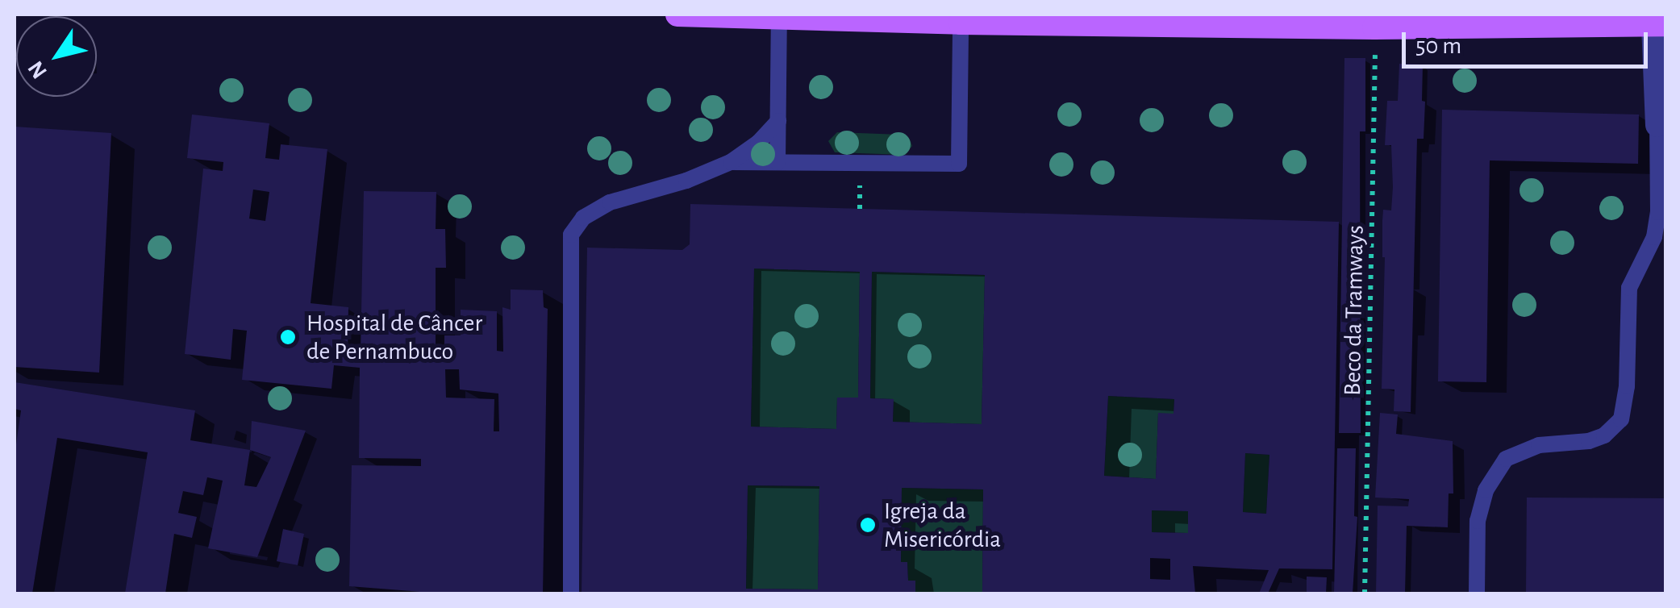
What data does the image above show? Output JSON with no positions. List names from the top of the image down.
{
  "streets": {
    "path": ["Beco da Tramways"]
  },
  "places": ["Hospital de Câncer de Pernambuco", "Igreja da Misericórdia"],
  "scale_bar": "50 m",
  "north": "bottom left"
}
